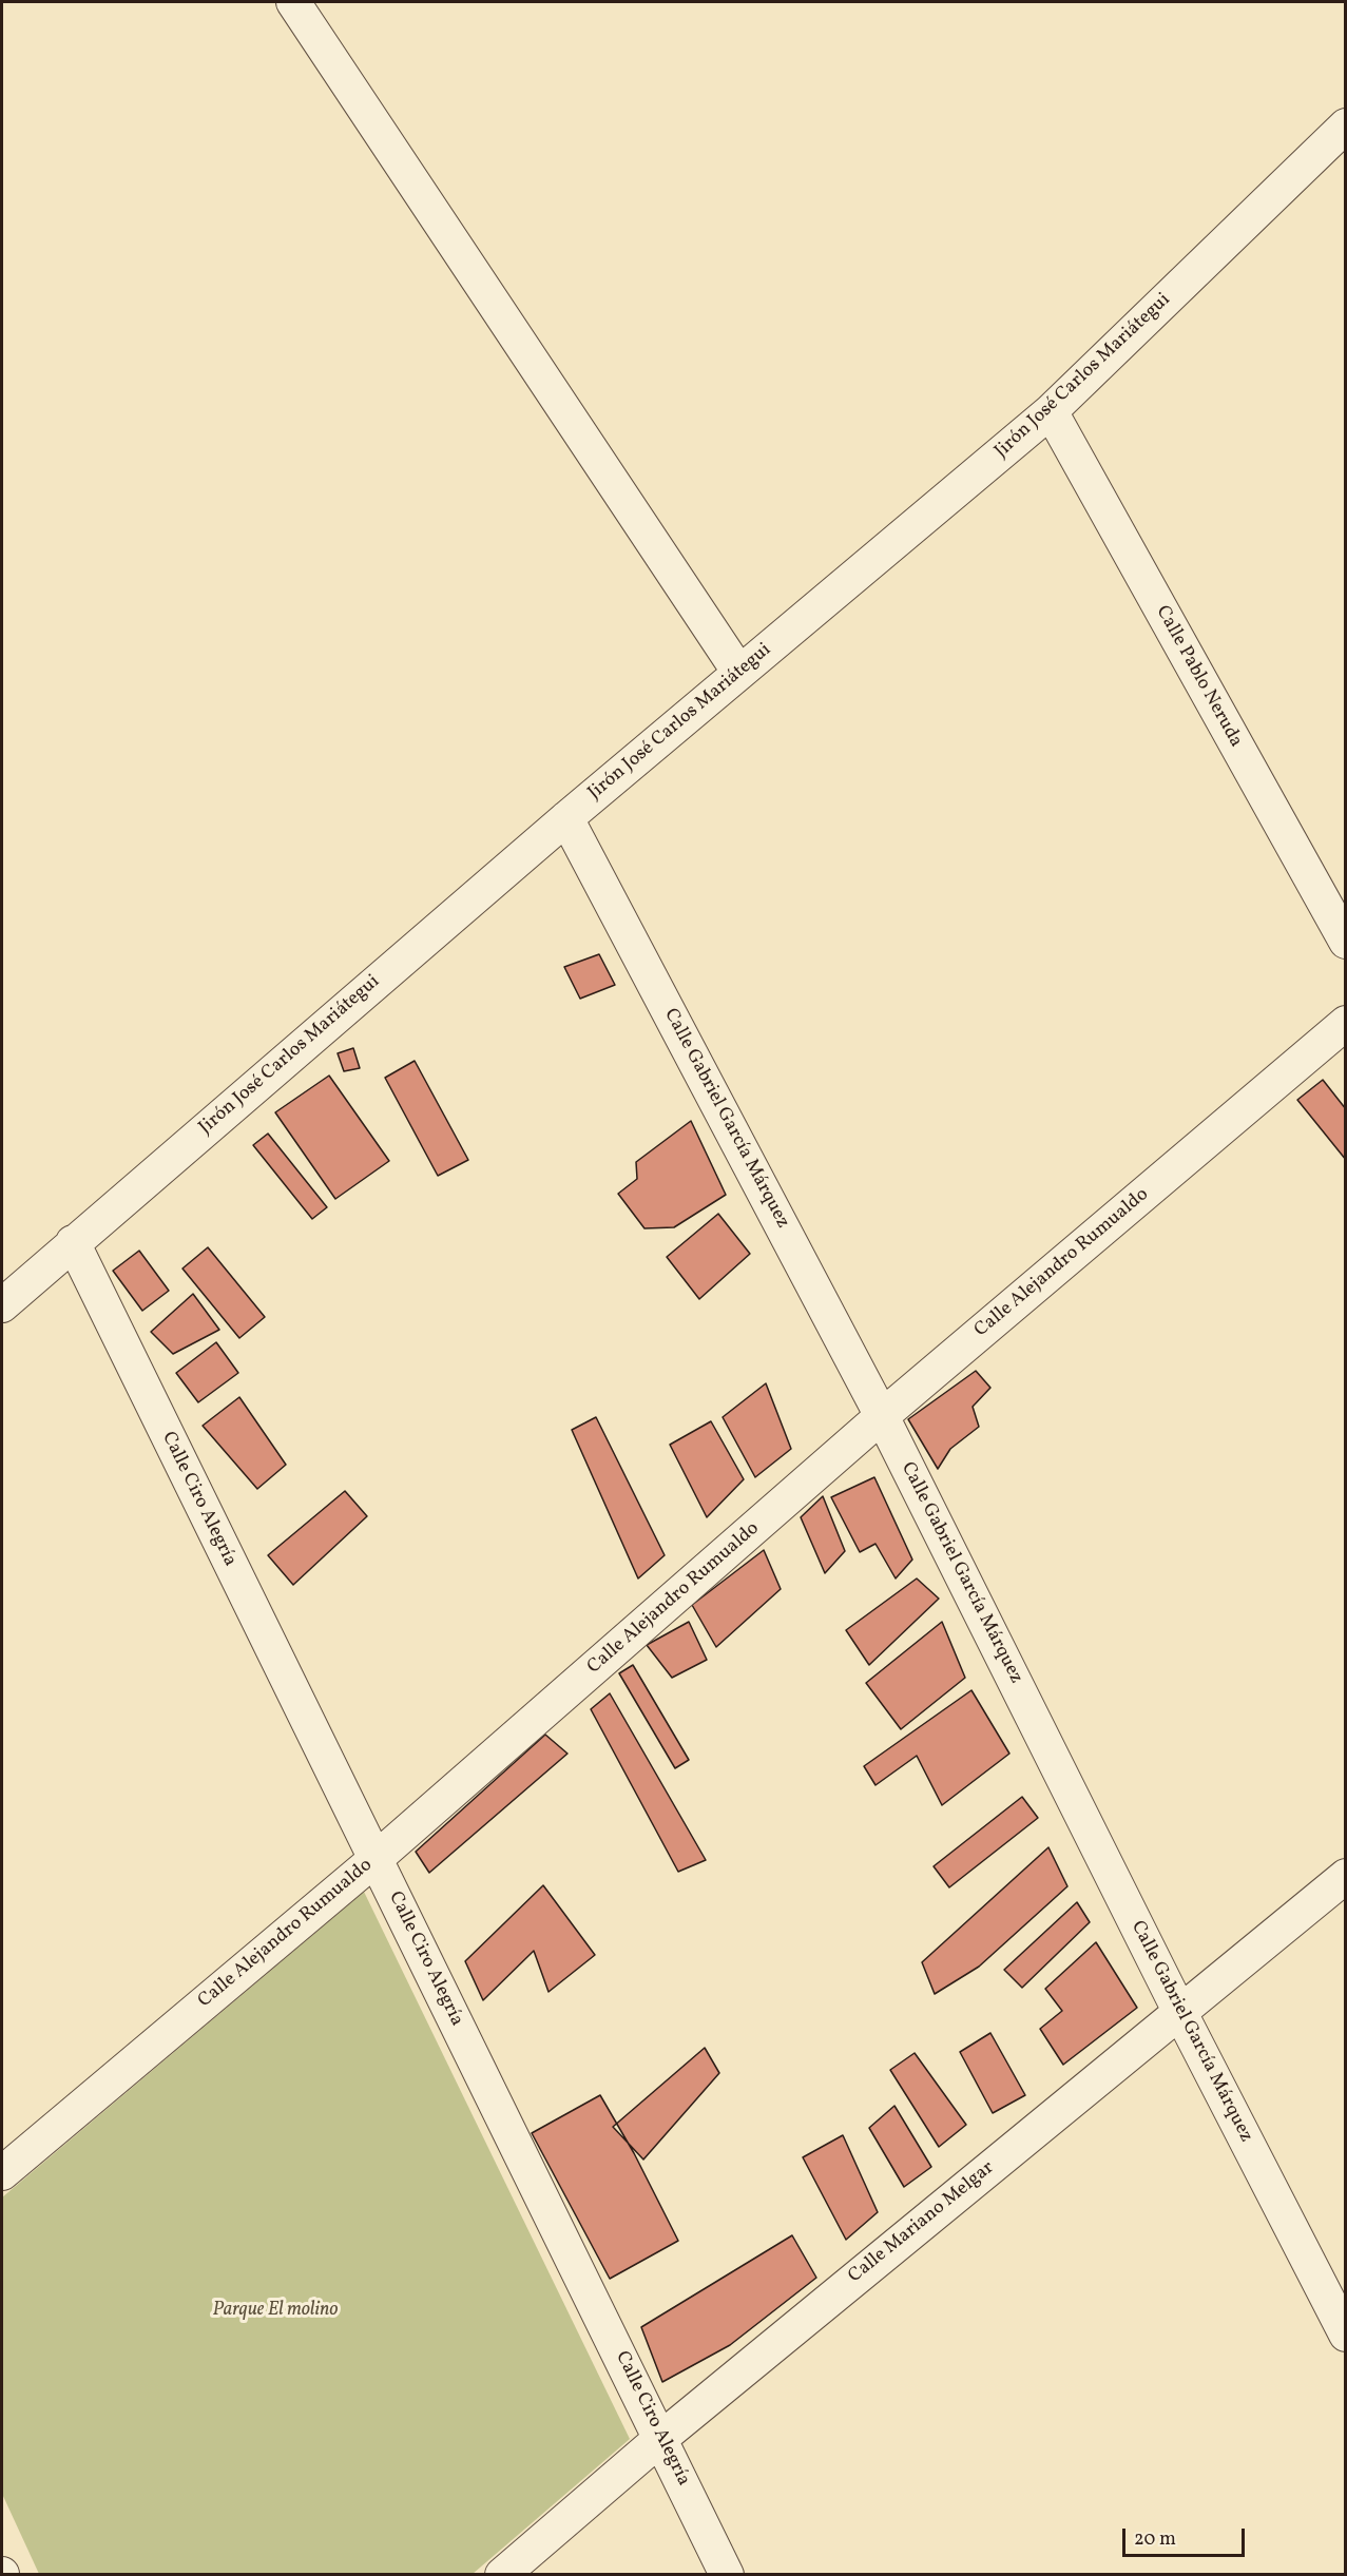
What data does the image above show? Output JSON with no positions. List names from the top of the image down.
{
  "streets": {
    "street": [
      "Jirón José Carlos Mariátegui",
      "Calle Pablo Neruda",
      "Calle Gabriel García Márquez",
      "Calle Alejandro Rumualdo",
      "Calle Ciro Alegría",
      "Calle Mariano Melgar"
    ]
  },
  "crossings": [
    ["Jirón José Carlos Mariátegui", "Calle Pablo Neruda"],
    ["Jirón José Carlos Mariátegui", "Calle Gabriel García Márquez"],
    ["Jirón José Carlos Mariátegui", "Calle Ciro Alegría"],
    ["Calle Gabriel García Márquez", "Calle Alejandro Rumualdo"],
    ["Calle Gabriel García Márquez", "Calle Mariano Melgar"],
    ["Calle Alejandro Rumualdo", "Calle Ciro Alegría"],
    ["Calle Ciro Alegría", "Calle Mariano Melgar"]
  ],
  "parks": ["Parque El molino"],
  "scale_bar": "20 m"
}
